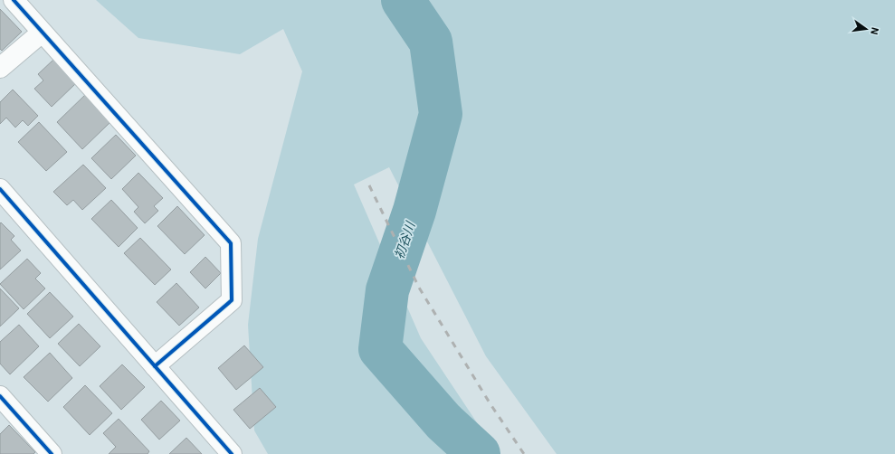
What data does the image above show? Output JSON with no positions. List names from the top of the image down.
{
  "water": ["初谷川"],
  "north": "right"
}
